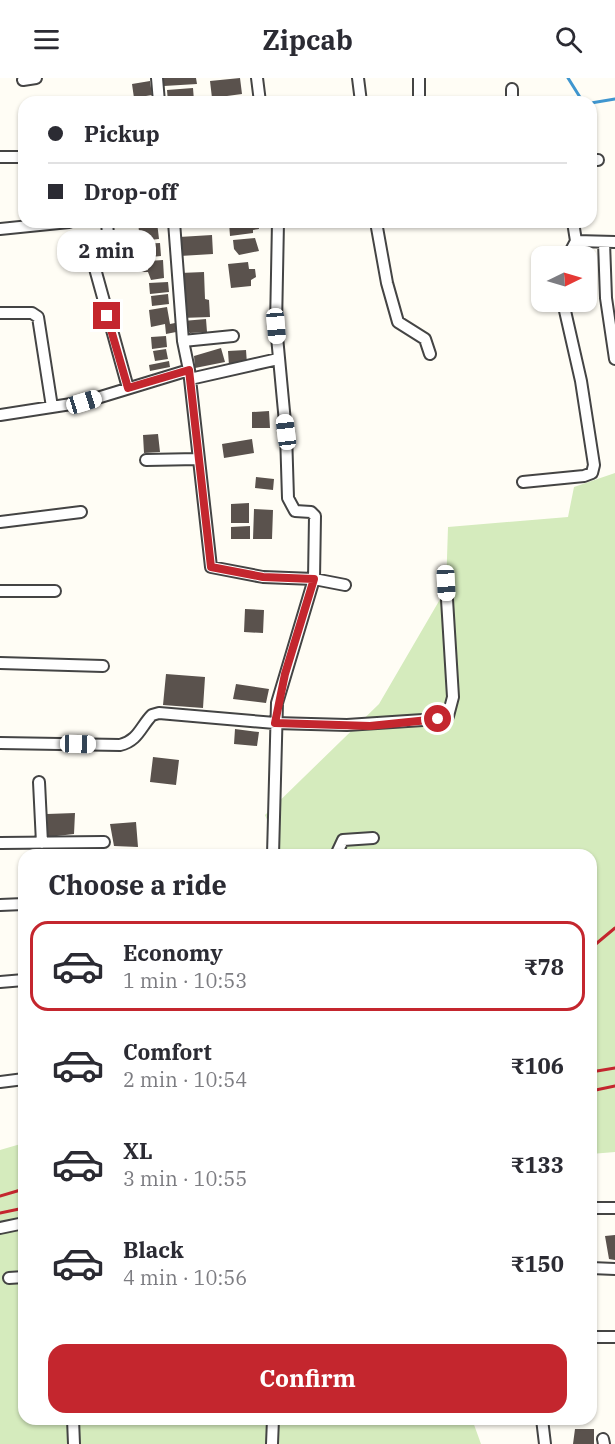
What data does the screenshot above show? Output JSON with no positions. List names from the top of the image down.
{
  "north": "right",
  "page": {
    "header": "Zipcab",
    "banner": ["Pickup", "Drop-off"],
    "bubble": "2 min",
    "heading": "Choose a ride",
    "list": [
      {
        "name": "Economy",
        "note": "1 min · 10:53",
        "value": "₹78"
      },
      {
        "name": "Comfort",
        "note": "2 min · 10:54",
        "value": "₹106"
      },
      {
        "name": "XL",
        "note": "3 min · 10:55",
        "value": "₹133"
      },
      {
        "name": "Black",
        "note": "4 min · 10:56",
        "value": "₹150"
      }
    ],
    "buttons": "Confirm"
  }
}
